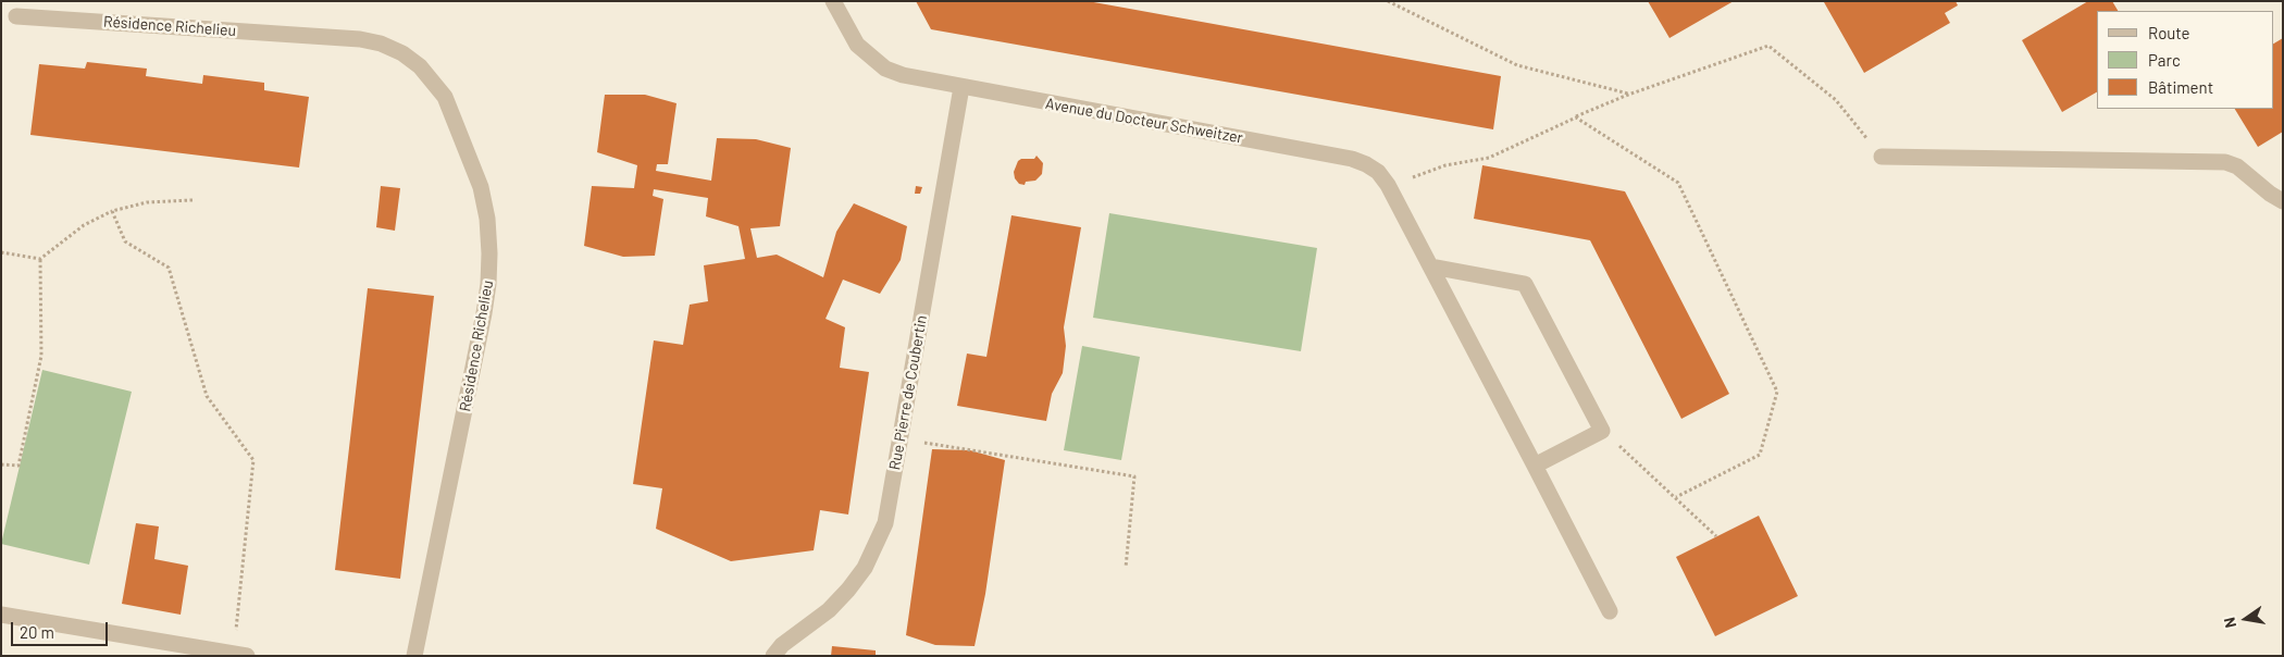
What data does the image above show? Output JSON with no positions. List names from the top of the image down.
{
  "streets": {
    "street": ["Résidence Richelieu", "Avenue du Docteur Schweitzer", "Rue Pierre de Coubertin"]
  },
  "crossings": [
    ["Avenue du Docteur Schweitzer", "Rue Pierre de Coubertin"]
  ],
  "legend": ["Route", "Parc", "Bâtiment"],
  "scale_bar": "20 m",
  "north": "left"
}
